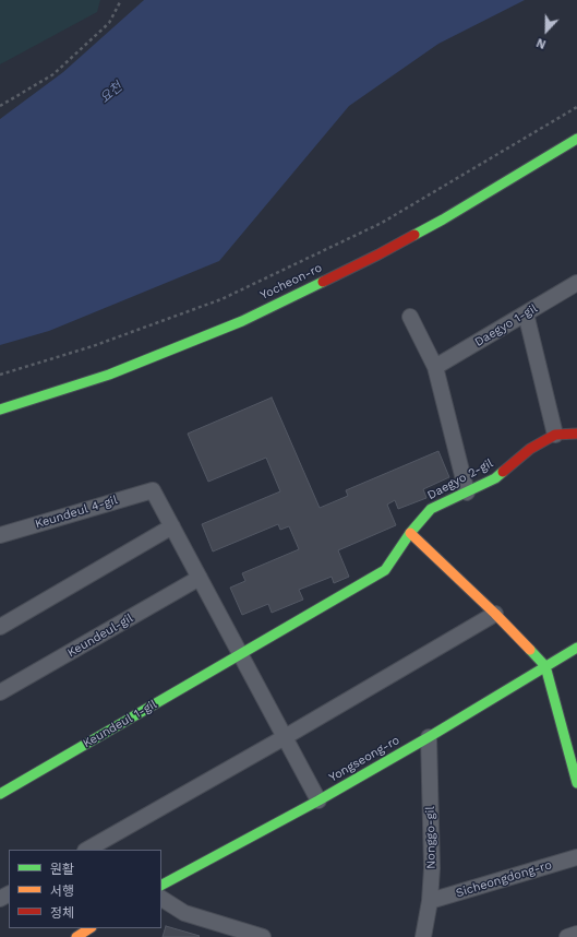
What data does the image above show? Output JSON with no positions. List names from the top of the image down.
{
  "streets": {
    "street": [
      "Yocheon-ro",
      "Daegyo 1-gil",
      "Daegyo 2-gil",
      "Keundeul 4-gil",
      "Keundeul-gil",
      "Keundeul 1-gil",
      "Yongseong-ro",
      "Nonggo-gil",
      "Sicheongdong-ro"
    ]
  },
  "crossings": [
    ["Daegyo 2-gil", "Keundeul 1-gil"],
    ["Yongseong-ro", "Nonggo-gil"],
    ["Nonggo-gil", "Sicheongdong-ro"]
  ],
  "water": ["요천"],
  "legend": ["원활", "서행", "정체"],
  "north": "bottom"
}
